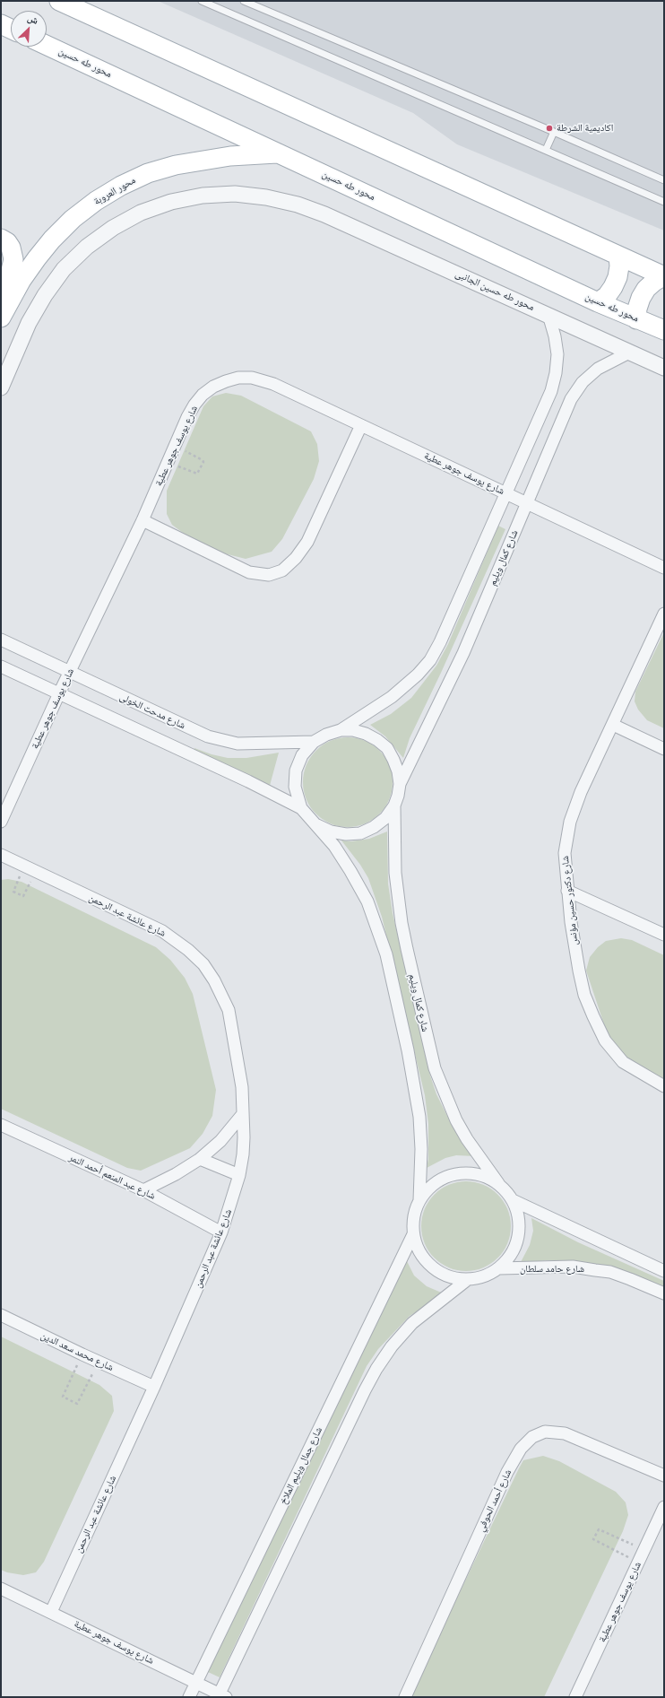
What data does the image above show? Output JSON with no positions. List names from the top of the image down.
{
  "streets": {
    "main road": ["محور طه حسين", "محور العروبة"],
    "street": [
      "محور طه حسين الجانبى",
      "شارع يوسف جوهر عطية",
      "شارع كمال ويليم",
      "شارع مدحت الخولى",
      "شارع دكتور حسين مؤنس",
      "شارع عائشة عبد الرحمن",
      "شارع عبد المنعم أحمد النمر",
      "شارع حامد سلطان",
      "شارع محمد سعد الدين",
      "شارع جمال ويليم الملاخ",
      "شارع أحمد الحوفي"
    ]
  },
  "crossings": [
    ["محور طه حسين", "محور العروبة"],
    ["محور طه حسين الجانبى", "شارع كمال ويليم"],
    ["شارع يوسف جوهر عطية", "شارع كمال ويليم"],
    ["شارع يوسف جوهر عطية", "شارع مدحت الخولى"],
    ["شارع يوسف جوهر عطية", "شارع عائشة عبد الرحمن"],
    ["شارع يوسف جوهر عطية", "شارع جمال ويليم الملاخ"],
    ["شارع كمال ويليم", "شارع مدحت الخولى"],
    ["شارع كمال ويليم", "شارع حامد سلطان"],
    ["شارع كمال ويليم", "شارع جمال ويليم الملاخ"],
    ["شارع عائشة عبد الرحمن", "شارع عبد المنعم أحمد النمر"],
    ["شارع عائشة عبد الرحمن", "شارع محمد سعد الدين"],
    ["شارع حامد سلطان", "شارع جمال ويليم الملاخ"]
  ],
  "places": ["اكاديمية الشرطة"],
  "north": "top right"
}
